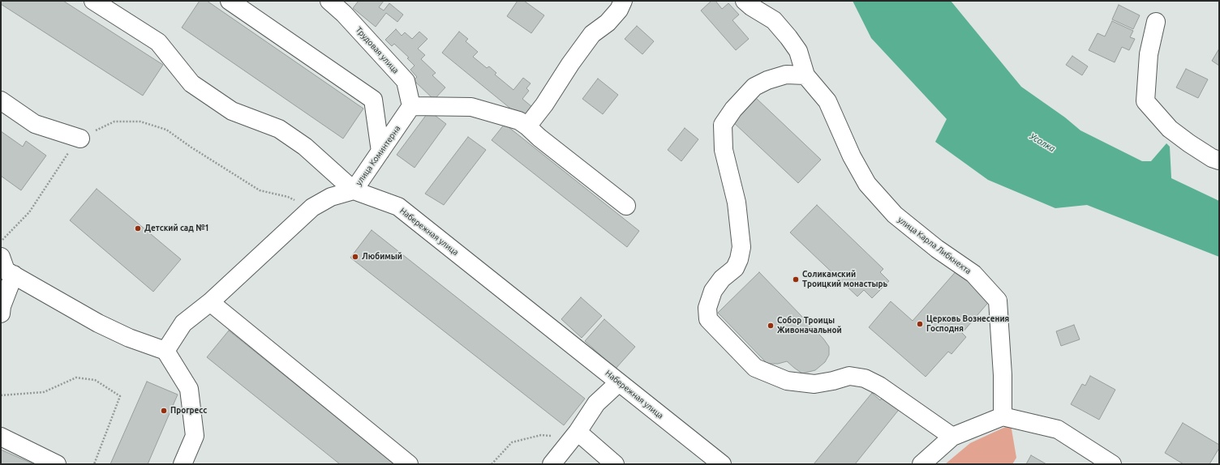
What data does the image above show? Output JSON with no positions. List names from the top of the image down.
{
  "streets": {
    "street": [
      "Трудовая улица",
      "улица Коминтерна",
      "Набережная улица",
      "улица Карла Либкнехта"
    ]
  },
  "crossings": [
    ["Трудовая улица", "улица Коминтерна"],
    ["улица Коминтерна", "Набережная улица"]
  ],
  "water": ["Усолка"],
  "places": [
    "Детский сад №1",
    "Любимый",
    "Соликамский Троицкий монастырь",
    "Церковь Вознесения Господня",
    "Собор Троицы Живоначальной",
    "Прогресс"
  ]
}
